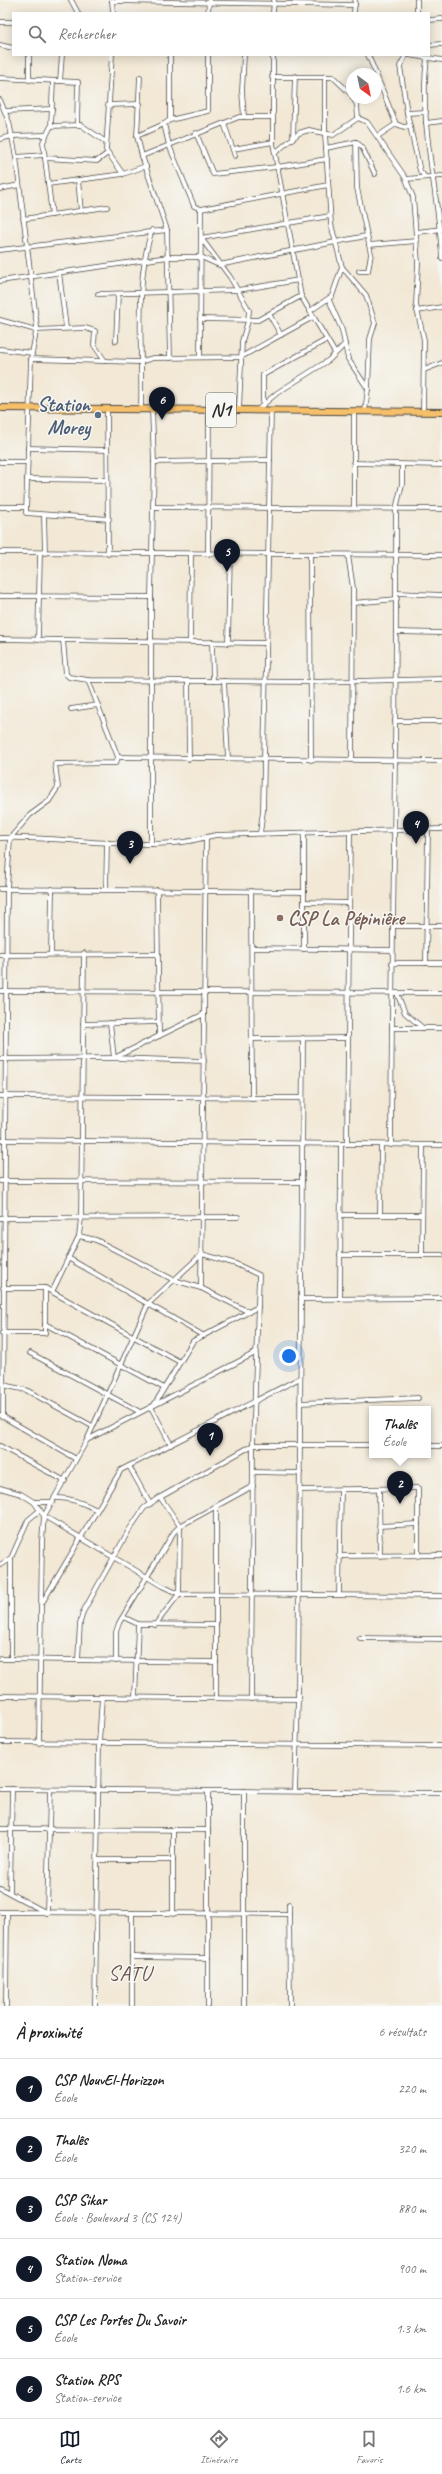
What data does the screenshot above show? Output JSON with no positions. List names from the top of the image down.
{
  "streets": {
    "main road": ["N1"]
  },
  "districts": ["SATU"],
  "places": ["Station Morey", "CSP La Pépiniêre"],
  "north": "bottom right",
  "page": {
    "search": "Rechercher",
    "pins": [
      "6",
      "5",
      "4",
      "3",
      "1",
      "2"
    ],
    "popup": ["Thalês", "École"],
    "heading": ["À proximité", "6 résultats"],
    "list": [
      {
        "mark": "1",
        "name": "CSP NouvEl-Horizzon",
        "note": "École",
        "value": "220 m"
      },
      {
        "mark": "2",
        "name": "Thalês",
        "note": "École",
        "value": "320 m"
      },
      {
        "mark": "3",
        "name": "CSP Sikar",
        "note": "École · Boulevard 3 (CS 124)",
        "value": "880 m"
      },
      {
        "mark": "4",
        "name": "Station Noma",
        "note": "Station-service",
        "value": "900 m"
      },
      {
        "mark": "5",
        "name": "CSP Les Portes Du Savoir",
        "note": "École",
        "value": "1.3 km"
      },
      {
        "mark": "6",
        "name": "Station RPS",
        "note": "Station-service",
        "value": "1.6 km"
      }
    ],
    "nav": ["Carte", "Itinéraire", "Favoris"]
  }
}
